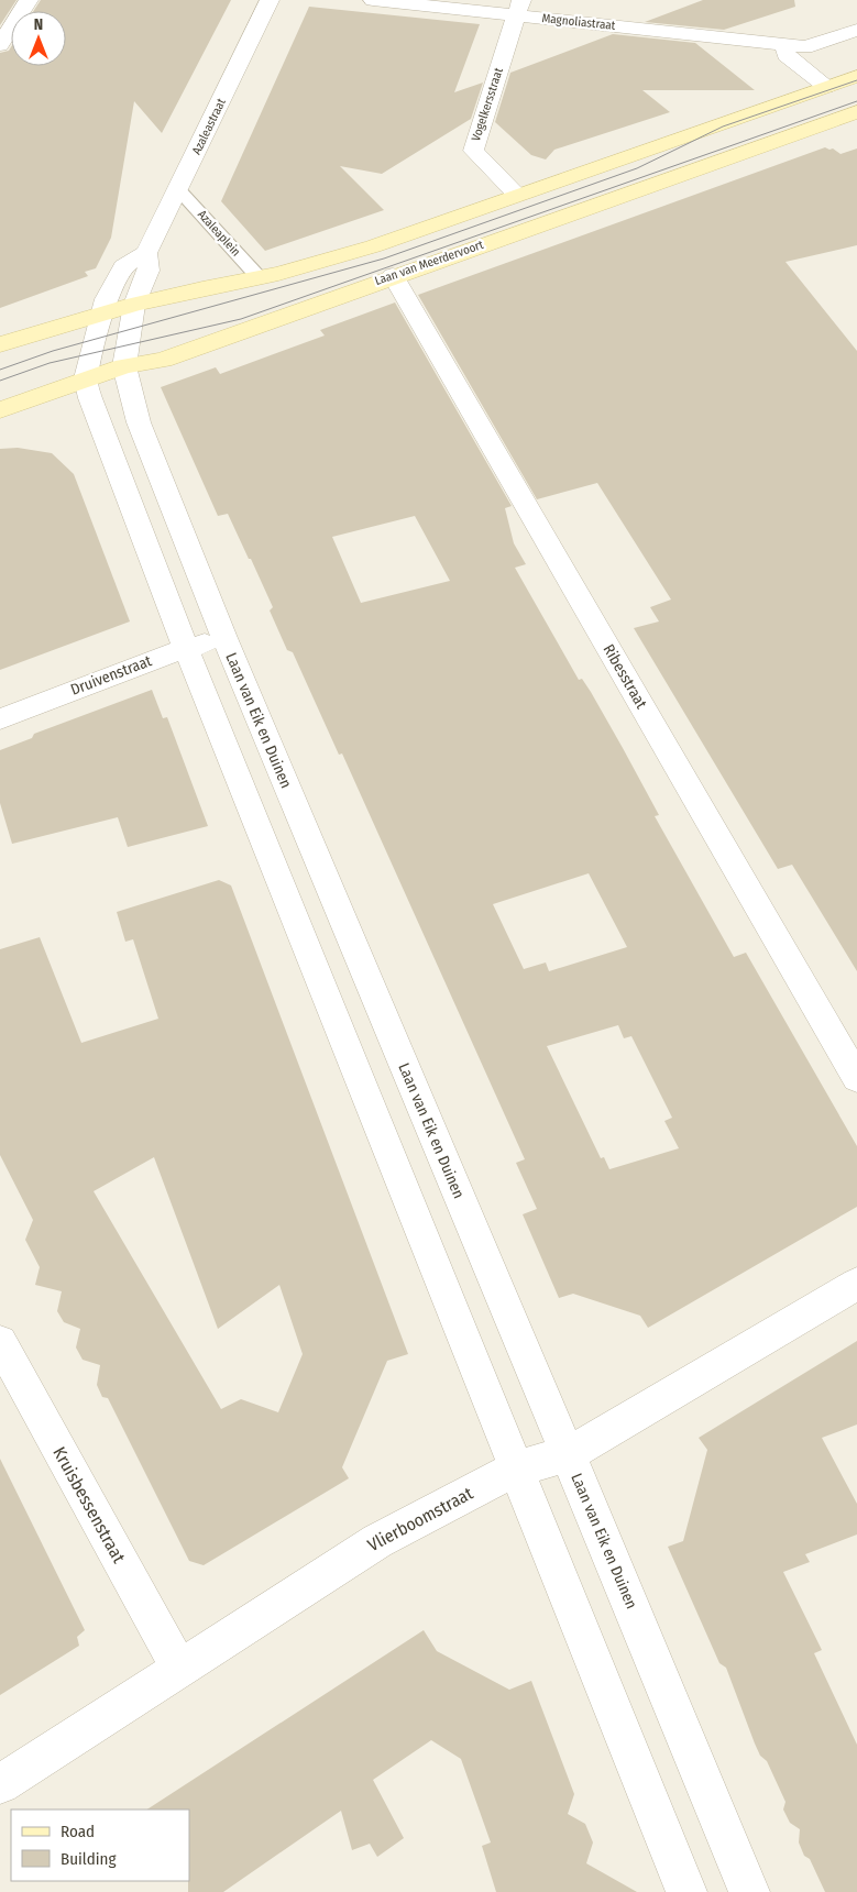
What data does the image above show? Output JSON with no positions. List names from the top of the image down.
{
  "streets": {
    "street": [
      "Magnoliastraat",
      "Vogelkersstraat",
      "Azaleastraat",
      "Laan van Meerdervoort",
      "Druivenstraat",
      "Ribesstraat",
      "Laan van Eik en Duinen",
      "Kruisbessenstraat",
      "Vlierboomstraat"
    ],
    "lane": ["Azaleaplein"]
  },
  "crossings": [
    ["Magnoliastraat", "Vogelkersstraat"],
    ["Azaleastraat", "Azaleaplein"],
    ["Azaleastraat", "Laan van Meerdervoort"],
    ["Azaleastraat", "Laan van Eik en Duinen"],
    ["Laan van Meerdervoort", "Ribesstraat"],
    ["Laan van Meerdervoort", "Laan van Eik en Duinen"],
    ["Druivenstraat", "Laan van Eik en Duinen"],
    ["Laan van Eik en Duinen", "Vlierboomstraat"],
    ["Kruisbessenstraat", "Vlierboomstraat"]
  ],
  "legend": ["Road", "Building"],
  "north": "top"
}
